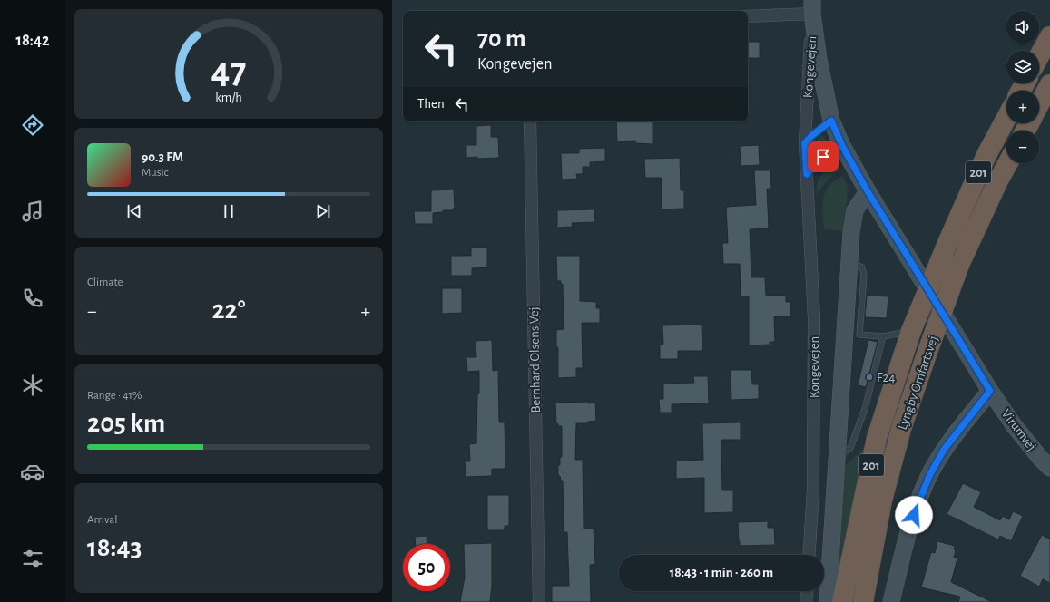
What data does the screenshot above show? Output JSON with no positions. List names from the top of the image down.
{
  "streets": {
    "highway": ["201", "Lyngby Omfartsvej"],
    "main road": ["Kongevejen", "Virumvej"],
    "street": ["Bernhard Olsens Vej"]
  },
  "crossings": [
    ["Kongevejen", "Virumvej"]
  ],
  "places": ["F24"],
  "page": {
    "tabs": "18:42",
    "map_buttons": ["+", "−"],
    "turn": ["70 m", "Kongevejen"],
    "then": "Then",
    "song": ["90.3 FM", "Music"],
    "tile": [
      "Climate",
      ["Range · 41%", "205 km"],
      ["Arrival", "18:43"]
    ],
    "heat": ["−", "22°", "+"],
    "limit": "50",
    "trip": "18:43 · 1 min · 260 m",
    "gauge": ["47", "km/h"]
  }
}
